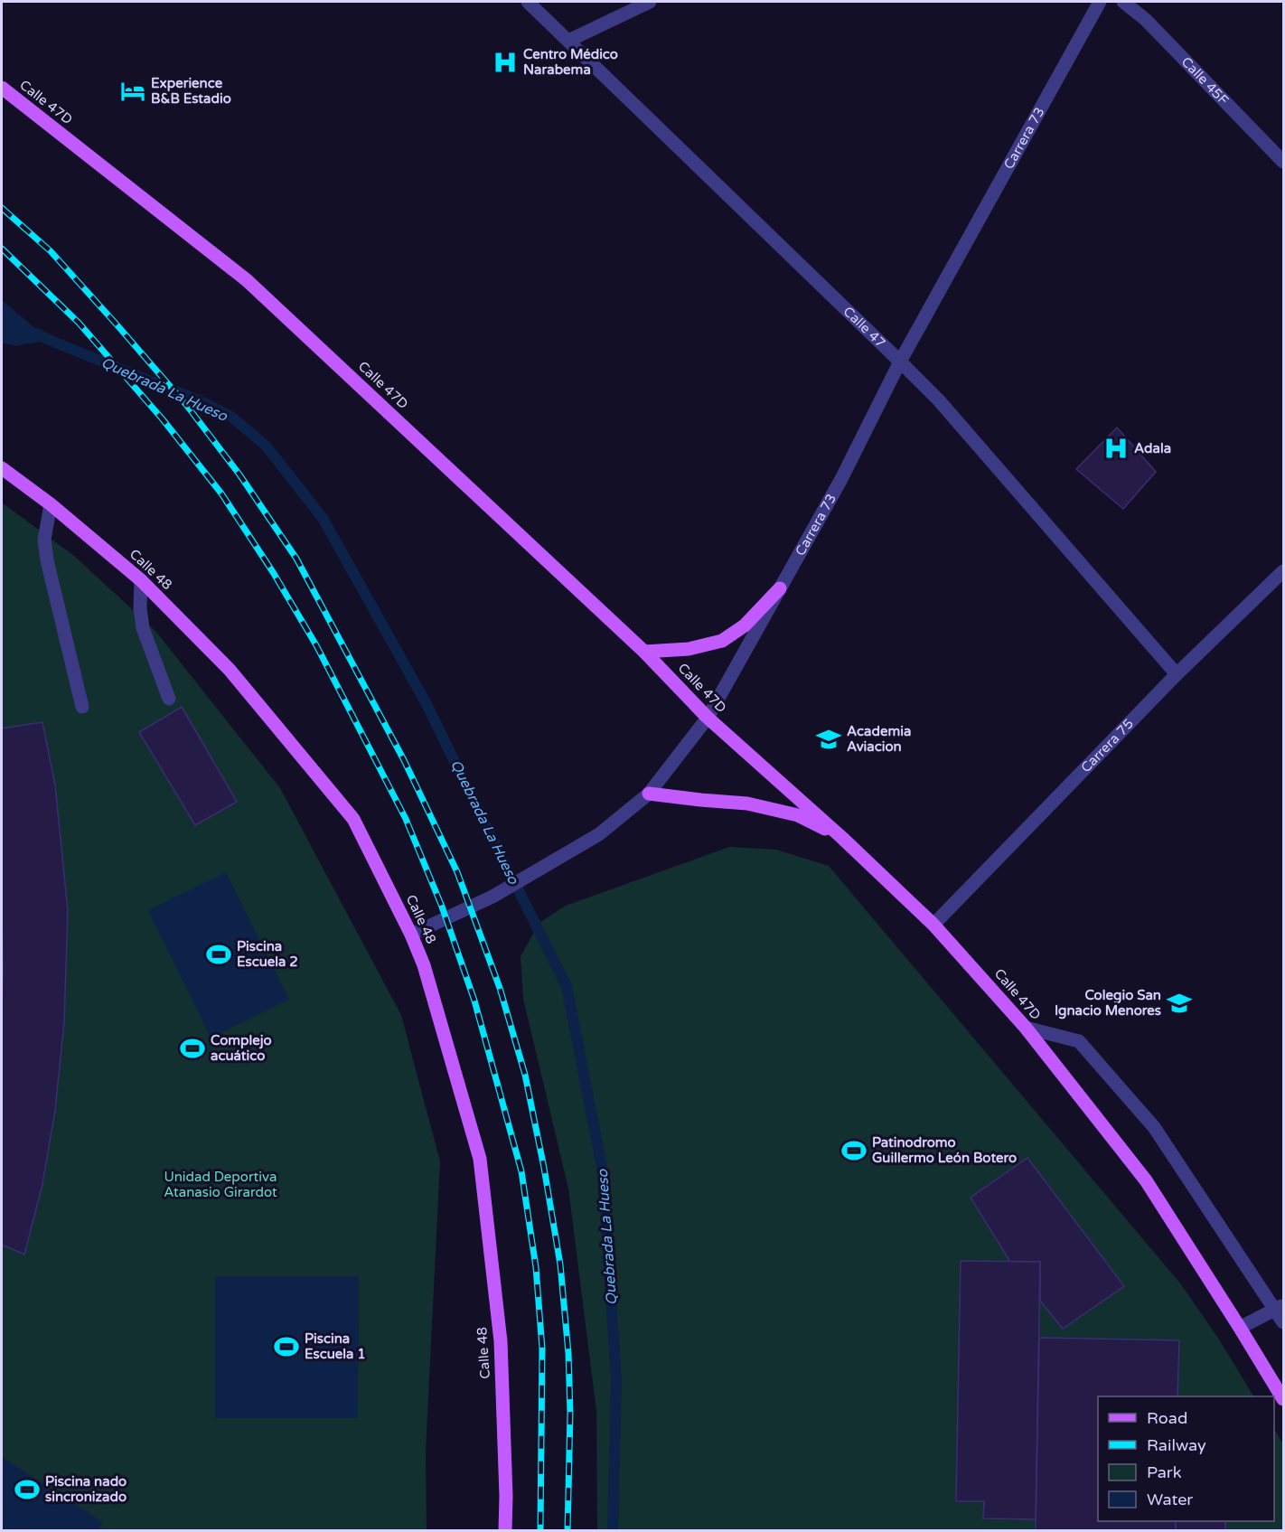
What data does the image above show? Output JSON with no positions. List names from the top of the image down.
{
  "streets": {
    "main road": ["Calle 47D", "Calle 48"],
    "street": [
      "Calle 45F",
      "Carrera 73",
      "Calle 47",
      "Carrera 75"
    ]
  },
  "crossings": [
    ["Calle 47D", "Carrera 73"],
    ["Calle 47D", "Carrera 75"],
    ["Carrera 73", "Calle 47"],
    ["Carrera 73", "Calle 48"],
    ["Calle 47", "Carrera 75"]
  ],
  "water": ["Quebrada La Hueso"],
  "parks": ["Unidad Deportiva Atanasio Girardot"],
  "places": {
    "hospital": ["Centro Médico Narabema", "Adala"],
    "hotel": ["Experience B&B Estadio"],
    "school or university": ["Academia Aviacion", "Colegio San Ignacio Menores"],
    "sports": [
      "Piscina Escuela 2",
      "Complejo acuático",
      "Patinodromo Guillermo León Botero",
      "Piscina Escuela 1",
      "Piscina nado sincronizado"
    ]
  },
  "legend": [
    "Road",
    "Railway",
    "Park",
    "Water"
  ]
}
